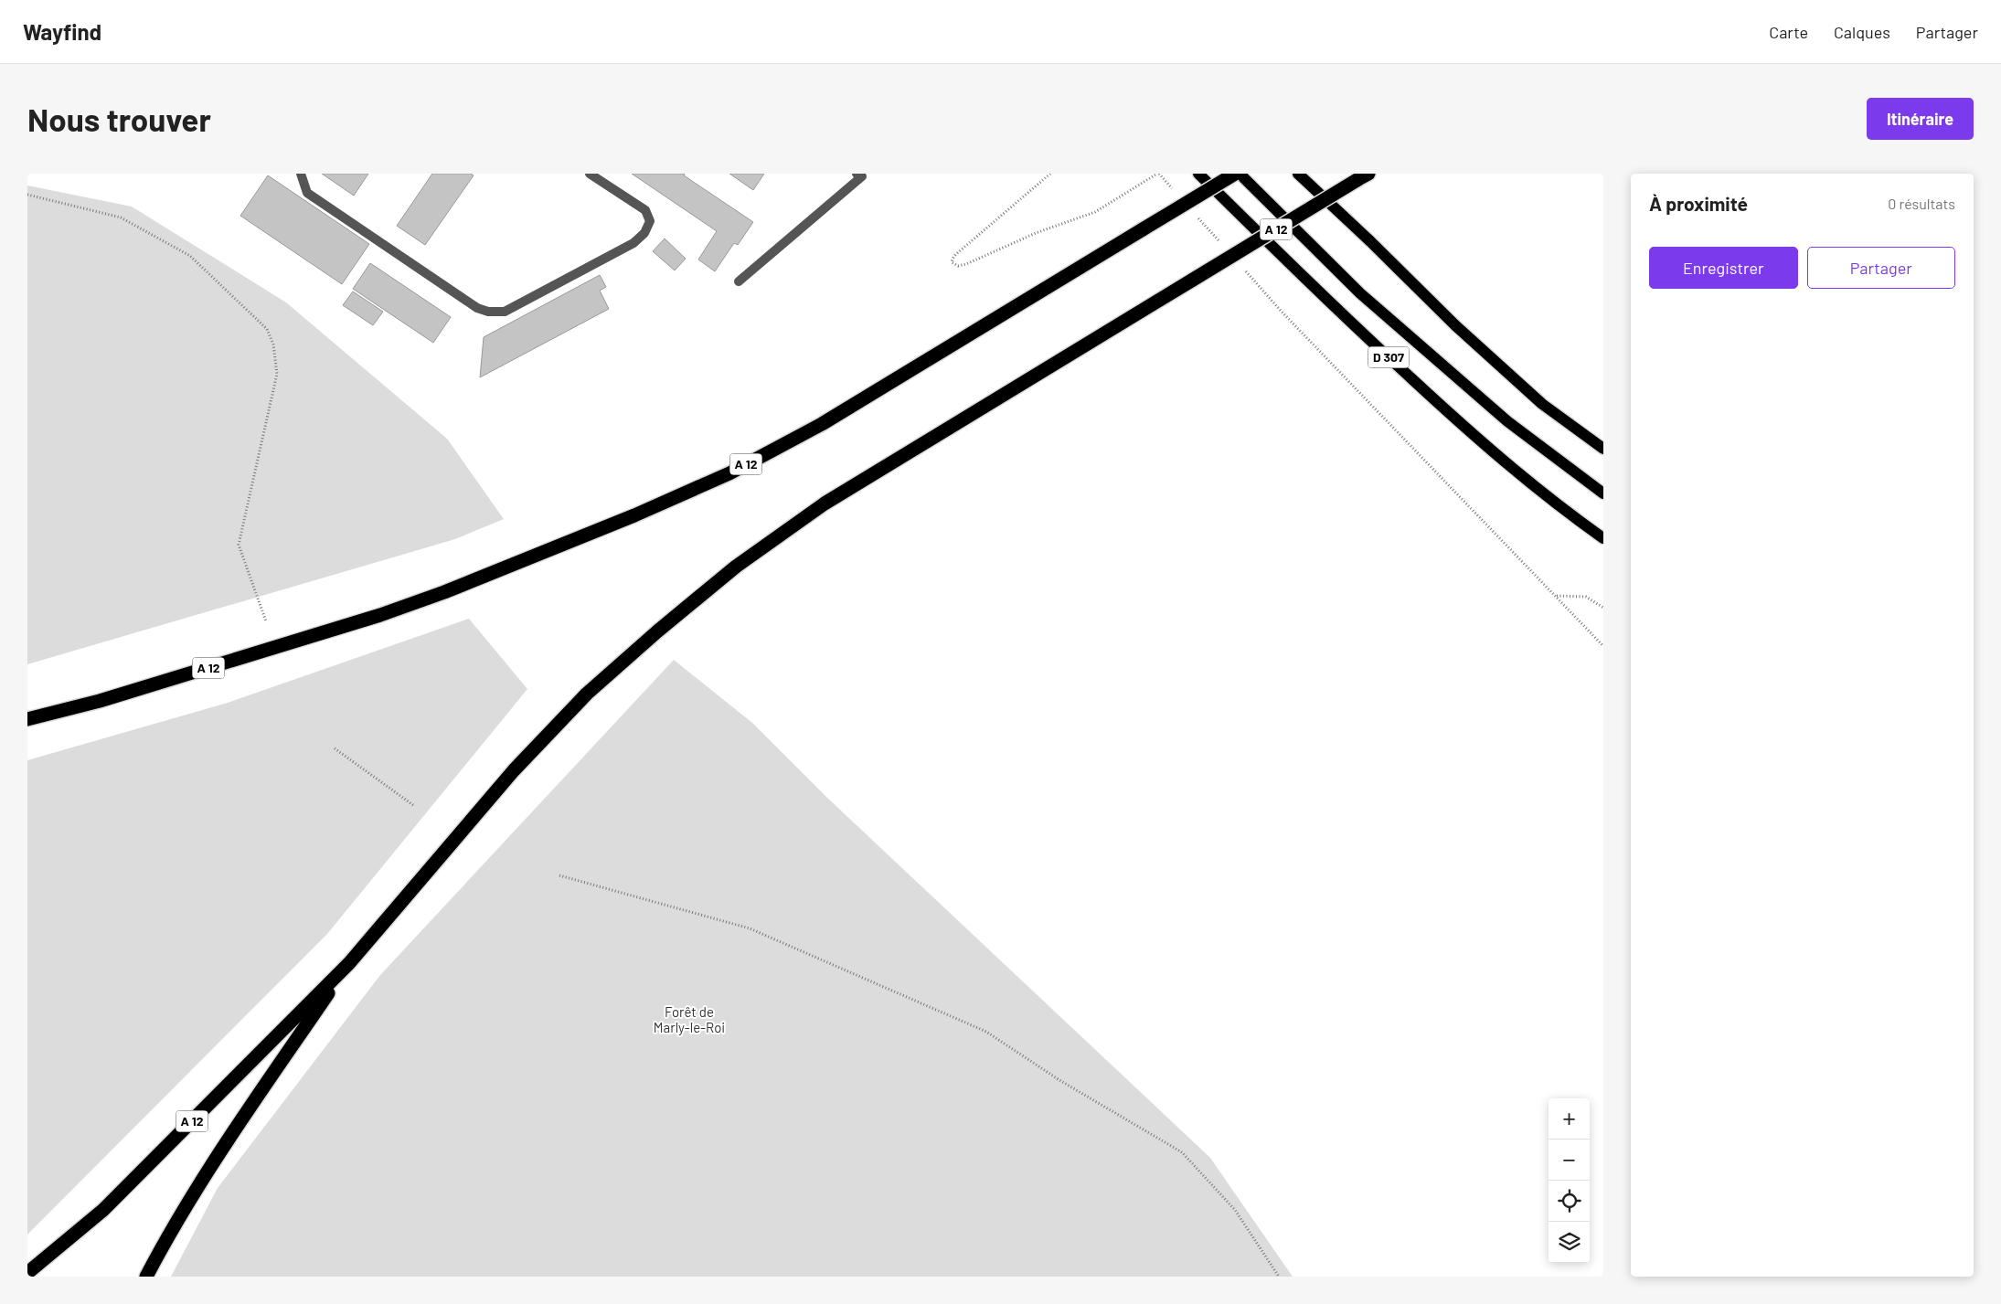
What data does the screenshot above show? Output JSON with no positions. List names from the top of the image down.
{
  "streets": {
    "highway": ["A 12"],
    "main road": ["D 307"]
  },
  "parks": ["Forêt de Marly-le-Roi"],
  "page": {
    "header": "Wayfind",
    "nav": ["Carte", "Calques", "Partager"],
    "buttons": [
      "Itinéraire",
      ["Enregistrer", "Partager"]
    ],
    "title": "Nous trouver",
    "heading": ["À proximité", "0 résultats"],
    "map_buttons": ["+", "−"]
  }
}
